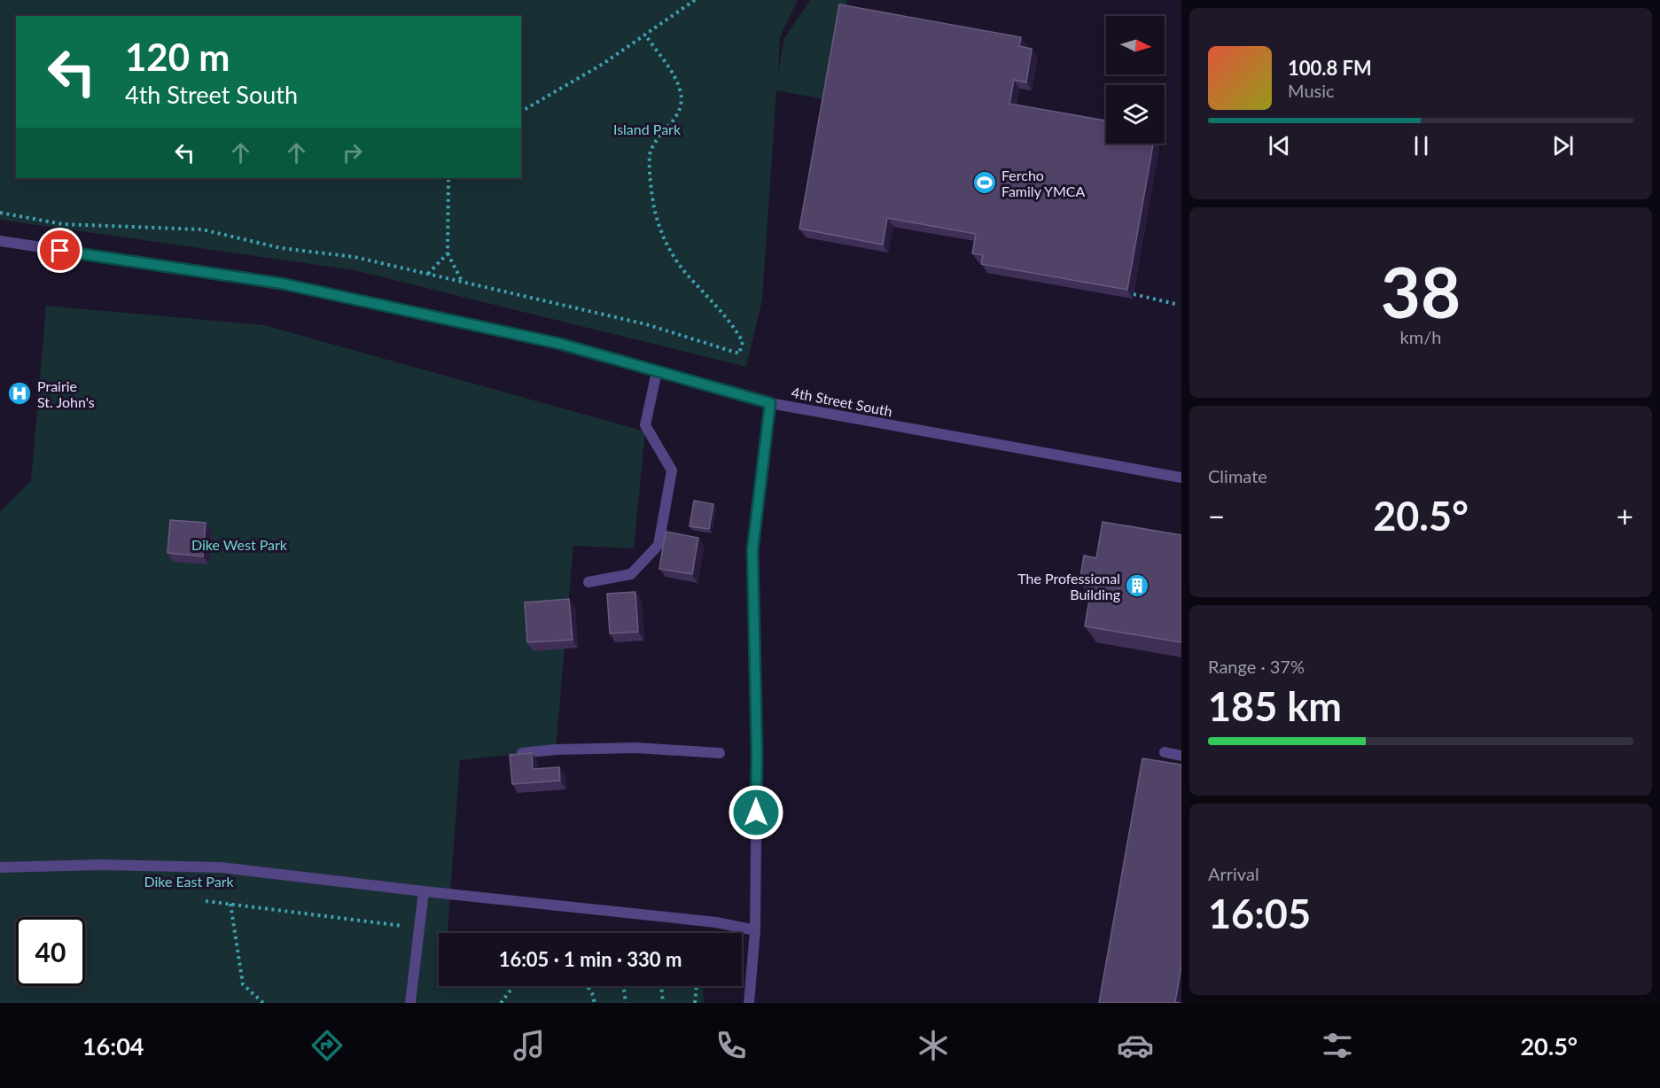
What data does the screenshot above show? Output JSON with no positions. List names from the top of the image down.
{
  "streets": {
    "street": ["4th Street South"]
  },
  "parks": ["Island Park", "Dike West Park", "Dike East Park"],
  "places": {
    "sports": ["Fercho Family YMCA"],
    "hospital": ["Prairie St. John's"],
    "building": ["The Professional Building"]
  },
  "north": "right",
  "page": {
    "turn": ["120 m", "4th Street South"],
    "song": ["100.8 FM", "Music"],
    "tile": [
      ["38", "km/h"],
      "Climate",
      ["Range · 37%", "185 km"],
      ["Arrival", "16:05"]
    ],
    "heat": ["−", "20.5°", "+"],
    "limit": "40",
    "trip": "16:05 · 1 min · 330 m",
    "tabs": ["16:04", "20.5°"]
  }
}
